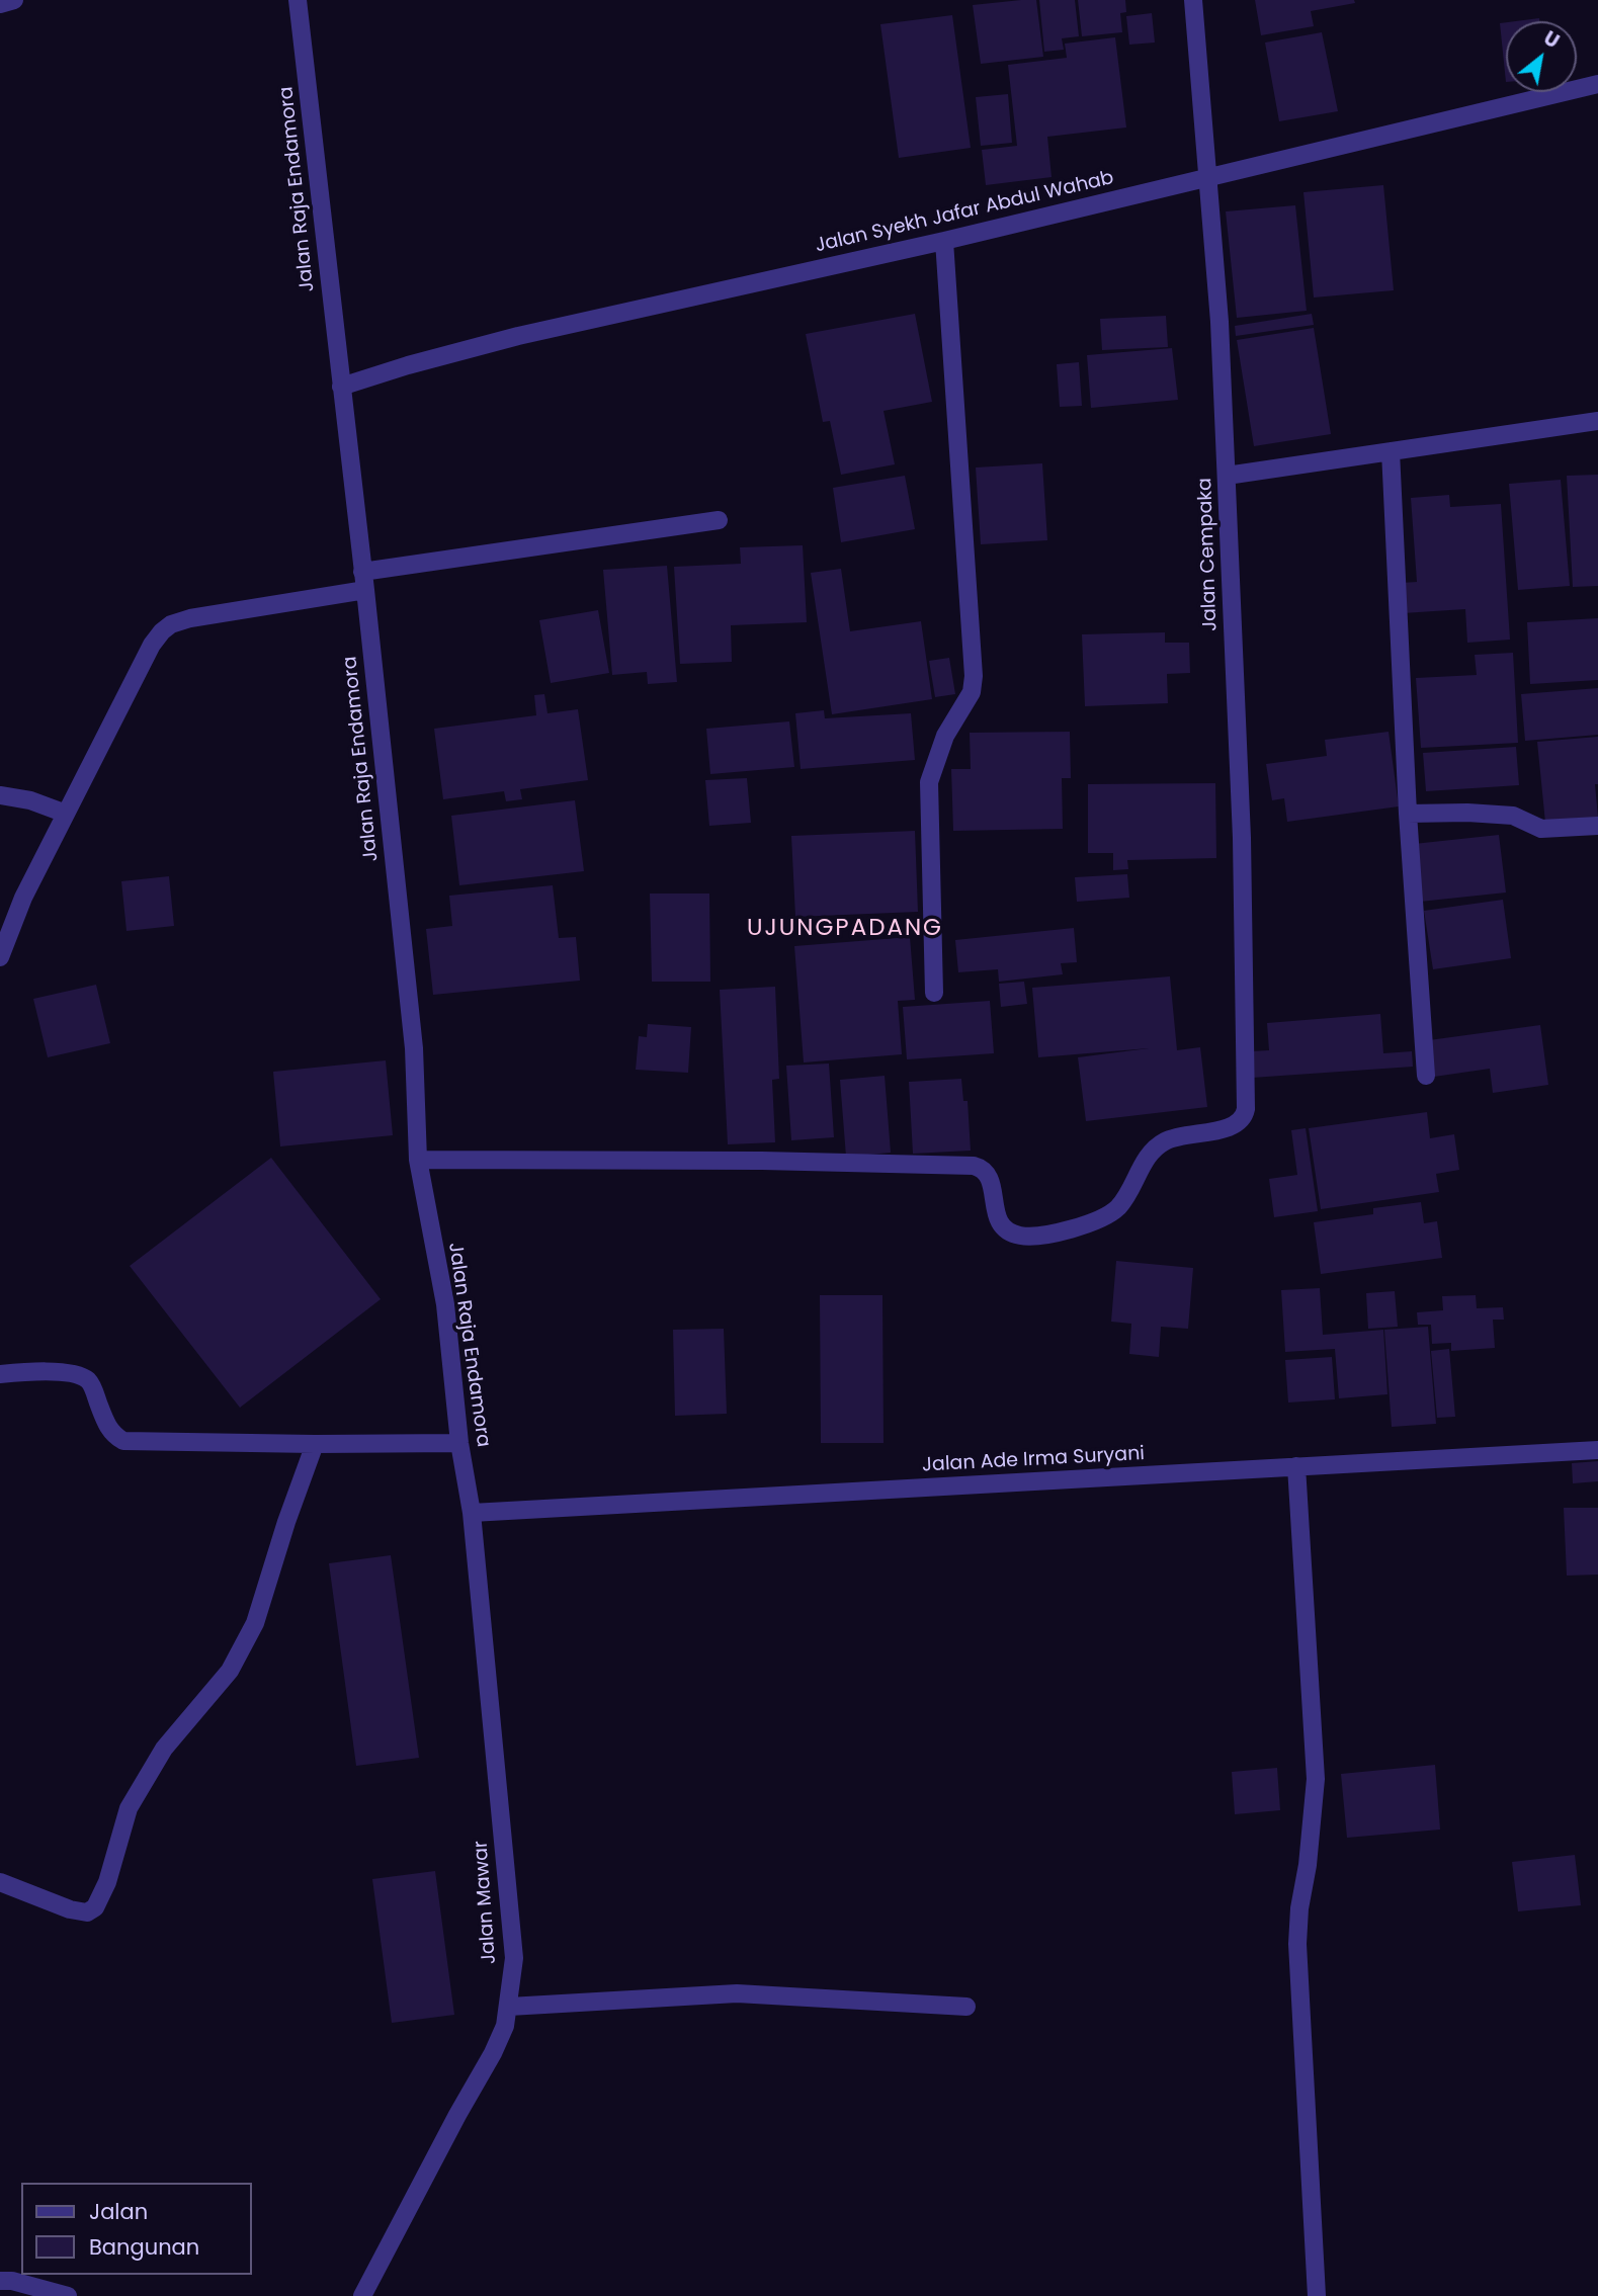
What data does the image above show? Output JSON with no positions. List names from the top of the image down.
{
  "streets": {
    "street": [
      "Jalan Raja Endamora",
      "Jalan Syekh Jafar Abdul Wahab",
      "Jalan Cempaka",
      "Jalan Ade Irma Suryani",
      "Jalan Mawar"
    ]
  },
  "crossings": [
    ["Jalan Raja Endamora", "Jalan Syekh Jafar Abdul Wahab"],
    ["Jalan Raja Endamora", "Jalan Cempaka"],
    ["Jalan Raja Endamora", "Jalan Ade Irma Suryani"],
    ["Jalan Raja Endamora", "Jalan Mawar"],
    ["Jalan Syekh Jafar Abdul Wahab", "Jalan Cempaka"],
    ["Jalan Ade Irma Suryani", "Jalan Mawar"]
  ],
  "districts": ["UJUNGPADANG"],
  "legend": ["Jalan", "Bangunan"],
  "north": "top right"
}
